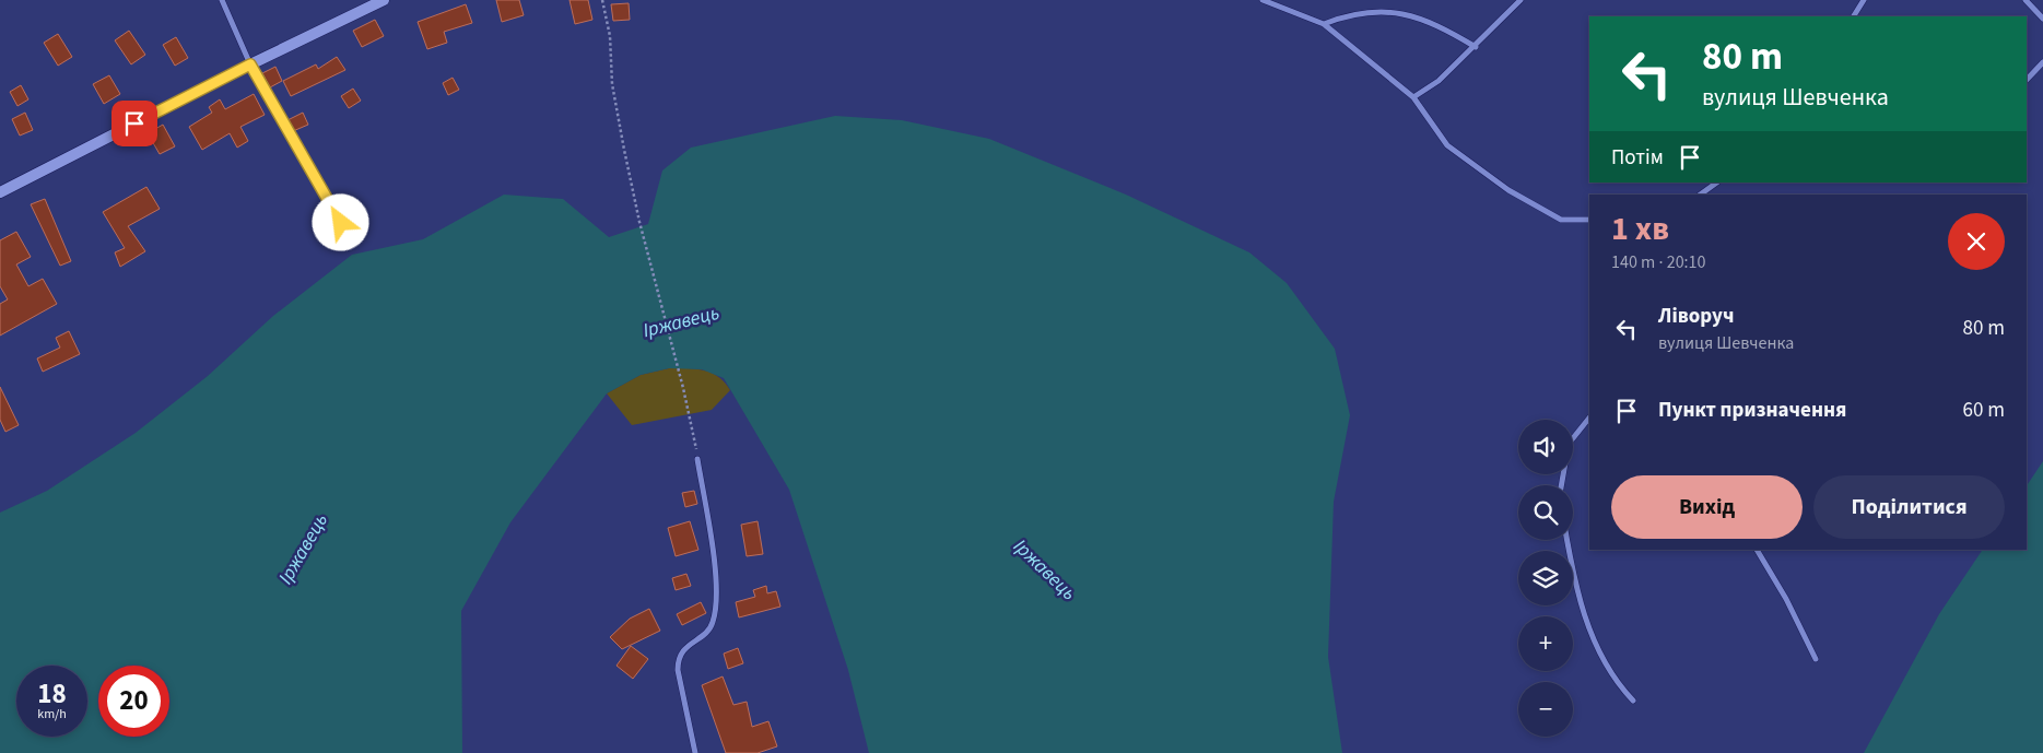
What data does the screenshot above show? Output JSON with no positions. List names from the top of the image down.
{
  "water": ["Іржавець"],
  "page": {
    "turn": ["80 m", "вулиця Шевченка"],
    "then": "Потім",
    "heading": ["1 хв", "140 m · 20:10"],
    "list": [
      {
        "name": "Ліворуч",
        "note": "вулиця Шевченка",
        "value": "80 m"
      },
      {
        "name": "Пункт призначення",
        "value": "60 m"
      }
    ],
    "map_buttons": ["+", "−"],
    "buttons": ["Вихід", "Поділитися"],
    "speed": "18 km/h",
    "limit": "20"
  }
}
